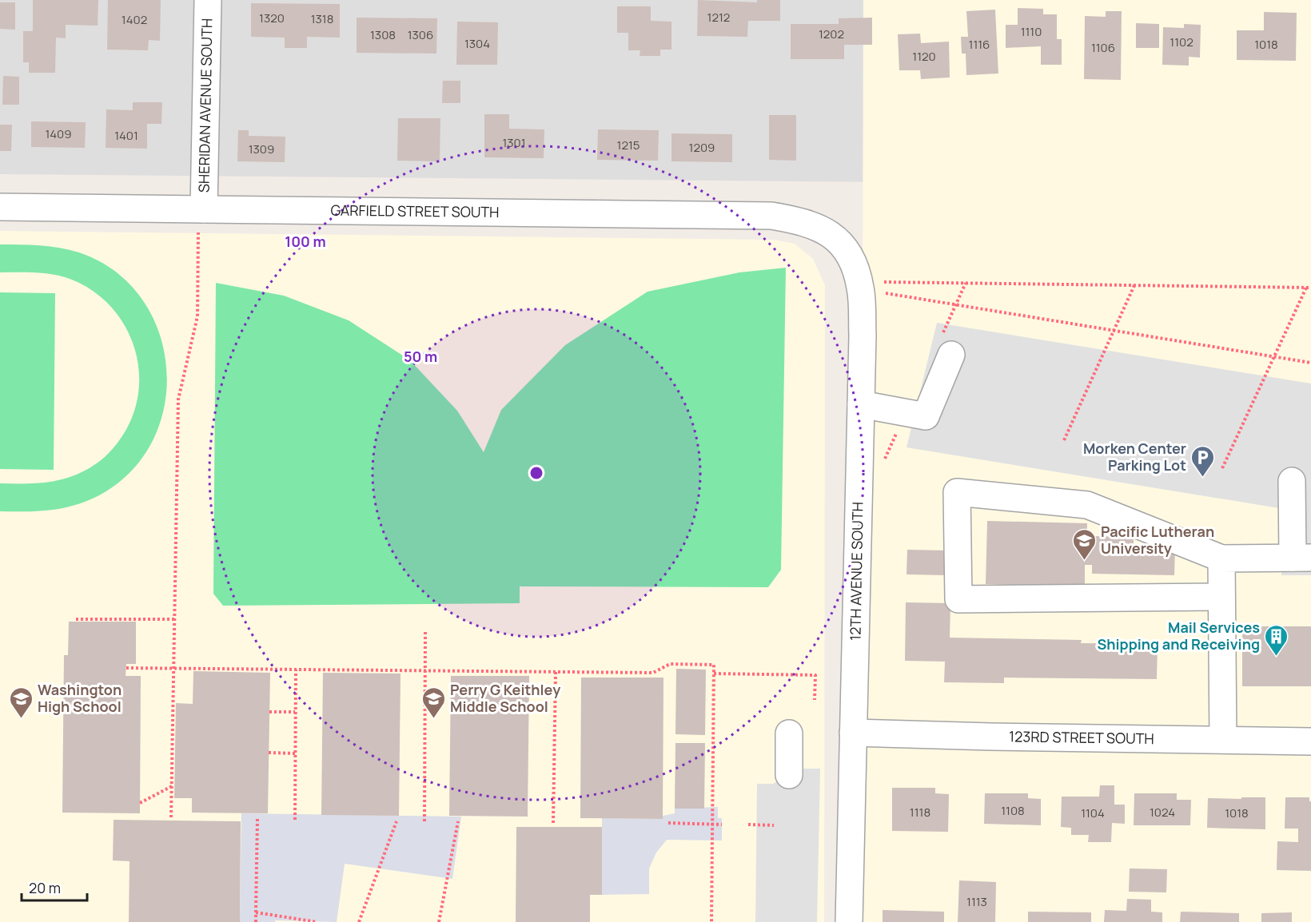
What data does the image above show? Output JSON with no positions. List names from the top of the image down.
{
  "streets": {
    "street": [
      "SHERIDAN AVENUE SOUTH",
      "GARFIELD STREET SOUTH",
      "12TH AVENUE SOUTH",
      "123RD STREET SOUTH"
    ]
  },
  "crossings": [
    ["SHERIDAN AVENUE SOUTH", "GARFIELD STREET SOUTH"],
    ["GARFIELD STREET SOUTH", "12TH AVENUE SOUTH"],
    ["12TH AVENUE SOUTH", "123RD STREET SOUTH"]
  ],
  "places": {
    "parking": ["Morken Center Parking Lot"],
    "school or university": ["Pacific Lutheran University", "Washington High School", "Perry G Keithley Middle School"],
    "building": ["Mail Services Shipping and Receiving"]
  },
  "house_numbers": [
    "1212",
    "1320",
    "1318",
    "1402",
    "1110",
    "1202",
    "1308",
    "1306",
    "1102",
    "1304",
    "1116",
    "1018",
    "1106",
    "1120",
    "1409",
    "1401",
    "1301",
    "1215",
    "1209",
    "1309",
    "1108",
    "1118",
    "1024",
    "1104",
    "1018",
    "1113"
  ],
  "scale_bar": "20 m",
  "rings": ["100 m", "50 m"]
}
